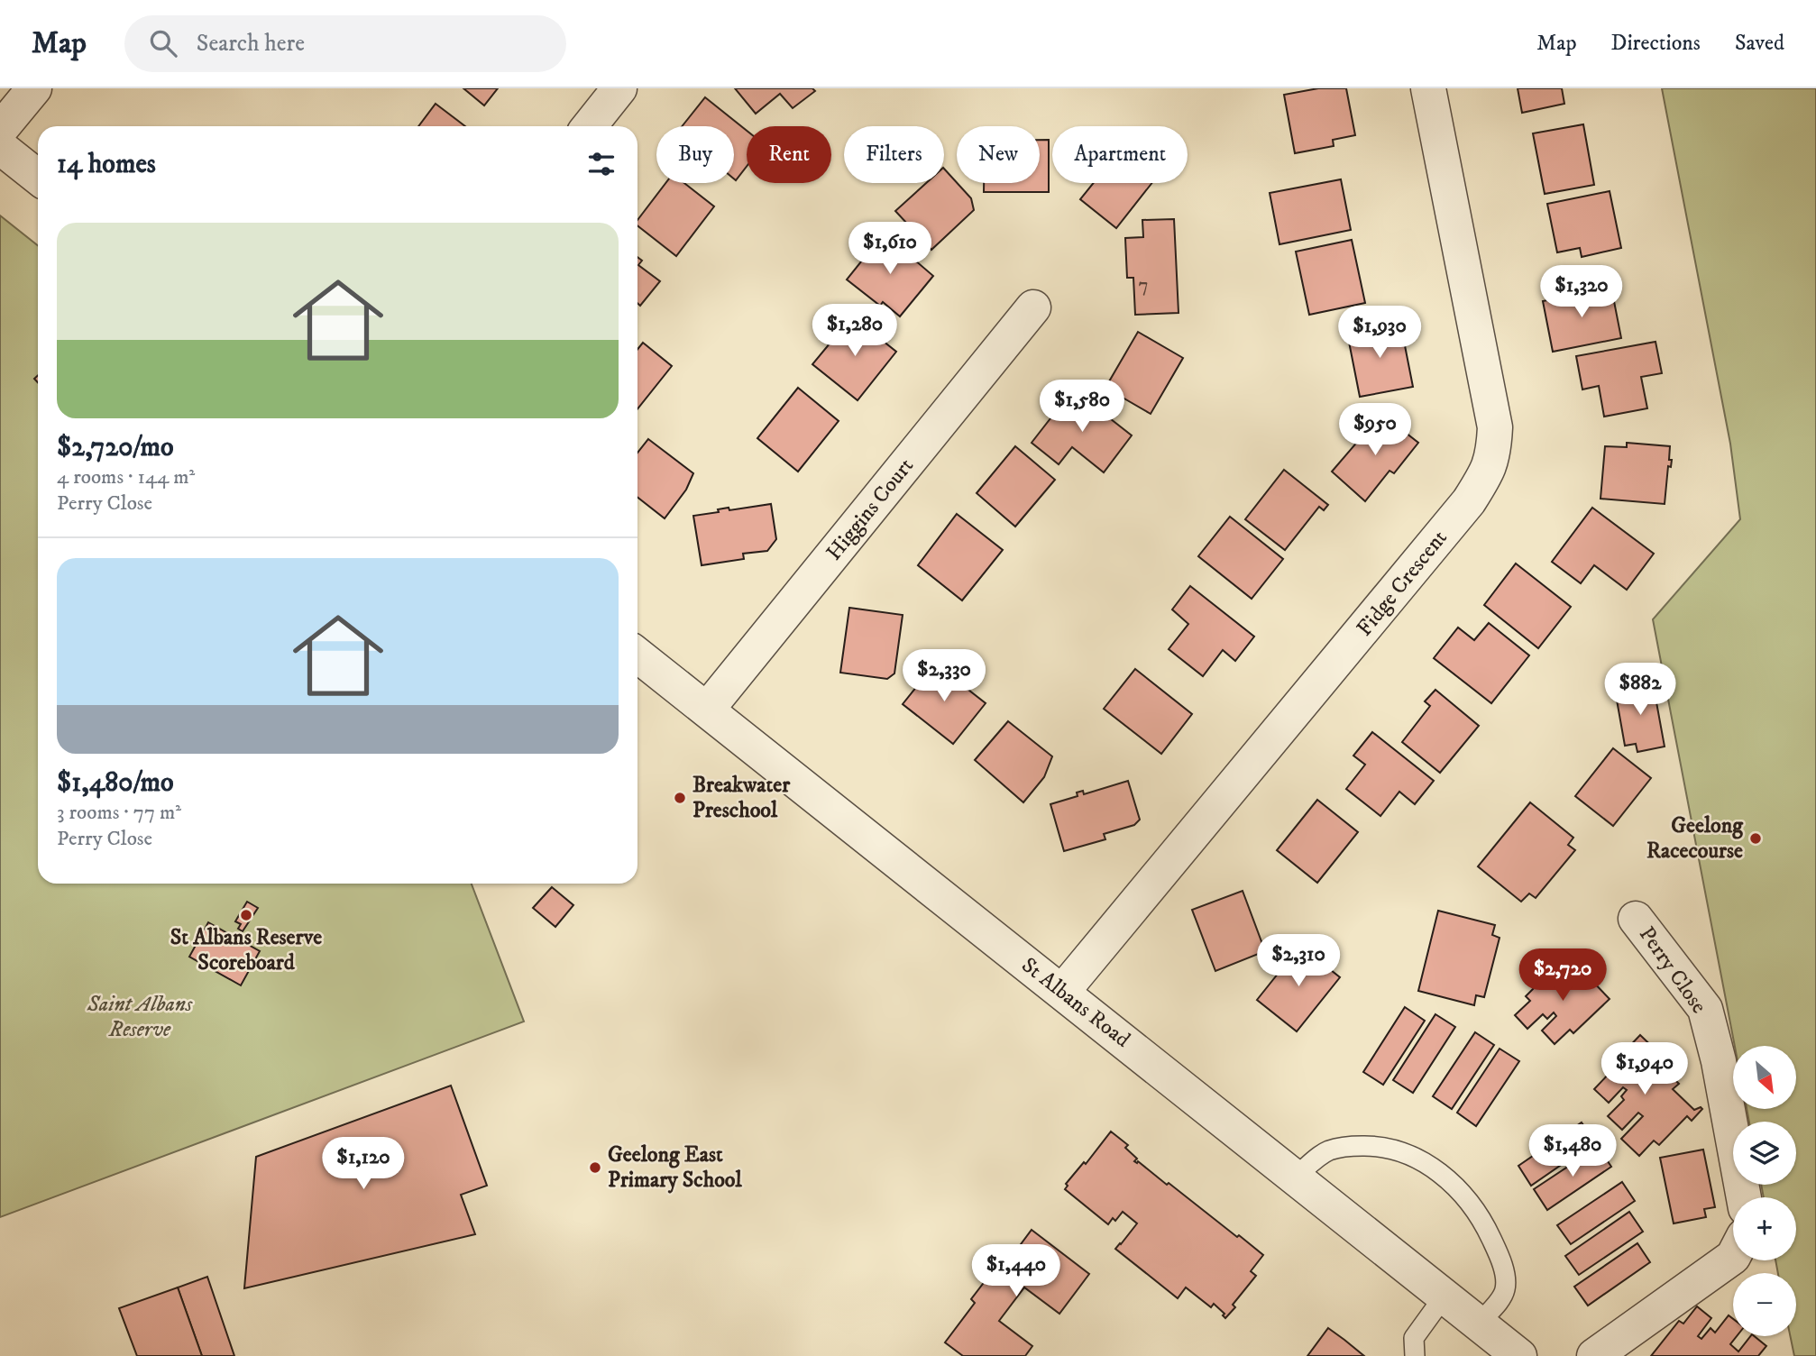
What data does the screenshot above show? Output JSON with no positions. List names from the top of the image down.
{
  "streets": {
    "street": [
      "Higgins Court",
      "Fidge Crescent",
      "Perry Close",
      "St Albans Road"
    ]
  },
  "crossings": [
    ["Higgins Court", "St Albans Road"],
    ["Fidge Crescent", "St Albans Road"]
  ],
  "parks": ["Saint Albans Reserve"],
  "places": [
    "Breakwater Preschool",
    "Geelong Racecourse",
    "St Albans Reserve Scoreboard",
    "Geelong East Primary School"
  ],
  "house_numbers": ["7"],
  "north": "bottom right",
  "page": {
    "header": "Map",
    "search": "Search here",
    "nav": ["Map", "Directions", "Saved"],
    "chip": [
      "Buy",
      "Rent",
      "Filters",
      "New",
      "Apartment"
    ],
    "heading": "14 homes",
    "list": [
      {
        "name": "$2,720/mo",
        "note": "4 rooms · 144 m² · Perry Close"
      },
      {
        "name": "$1,480/mo",
        "note": "3 rooms · 77 m² · Perry Close"
      }
    ],
    "price": [
      "$1,610",
      "$1,320",
      "$1,280",
      "$1,930",
      "$1,580",
      "$950",
      "$2,330",
      "$882",
      "$2,310",
      "$2,720",
      "$1,940",
      "$1,480",
      "$1,120",
      "$1,440"
    ],
    "map_buttons": ["+", "−"]
  }
}
